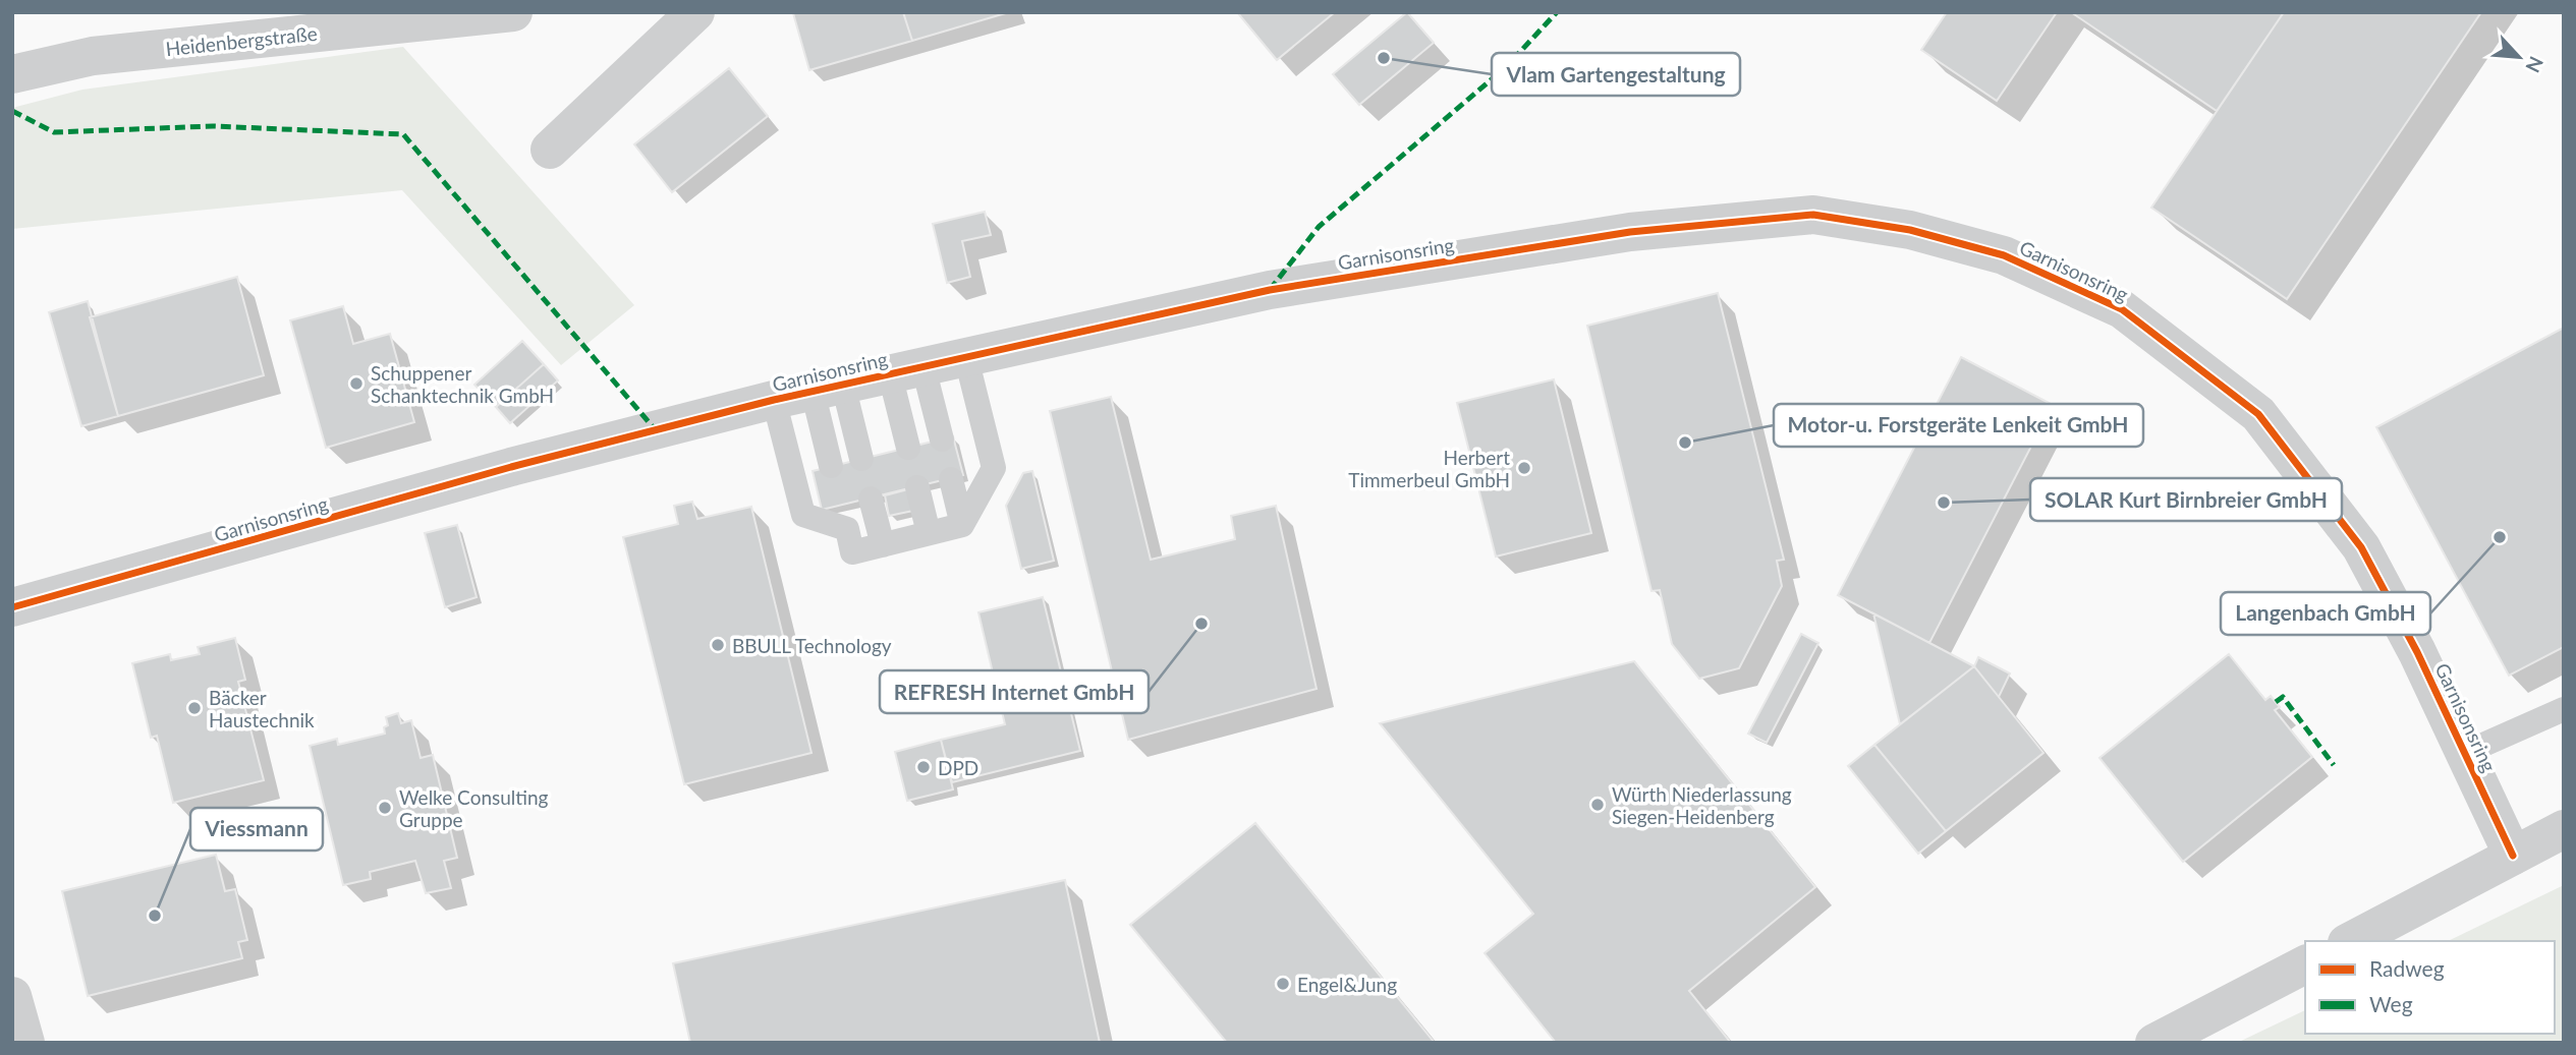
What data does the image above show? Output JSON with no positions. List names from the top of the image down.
{
  "streets": {
    "street": ["Heidenbergstraße", "Garnisonsring"]
  },
  "places": [
    "Vlam Gartengestaltung",
    "Schuppener Schanktechnik GmbH",
    "Motor-u. Forstgeräte Lenkeit GmbH",
    "Herbert Timmerbeul GmbH",
    "SOLAR Kurt Birnbreier GmbH",
    "Langenbach GmbH",
    "REFRESH Internet GmbH",
    "BBULL Technology",
    "Bäcker Haustechnik",
    "DPD",
    "Würth Niederlassung Siegen-Heidenberg",
    "Welke Consulting Gruppe",
    "Viessmann",
    "Engel&Jung"
  ],
  "legend": ["Radweg", "Weg"],
  "north": "bottom right"
}
